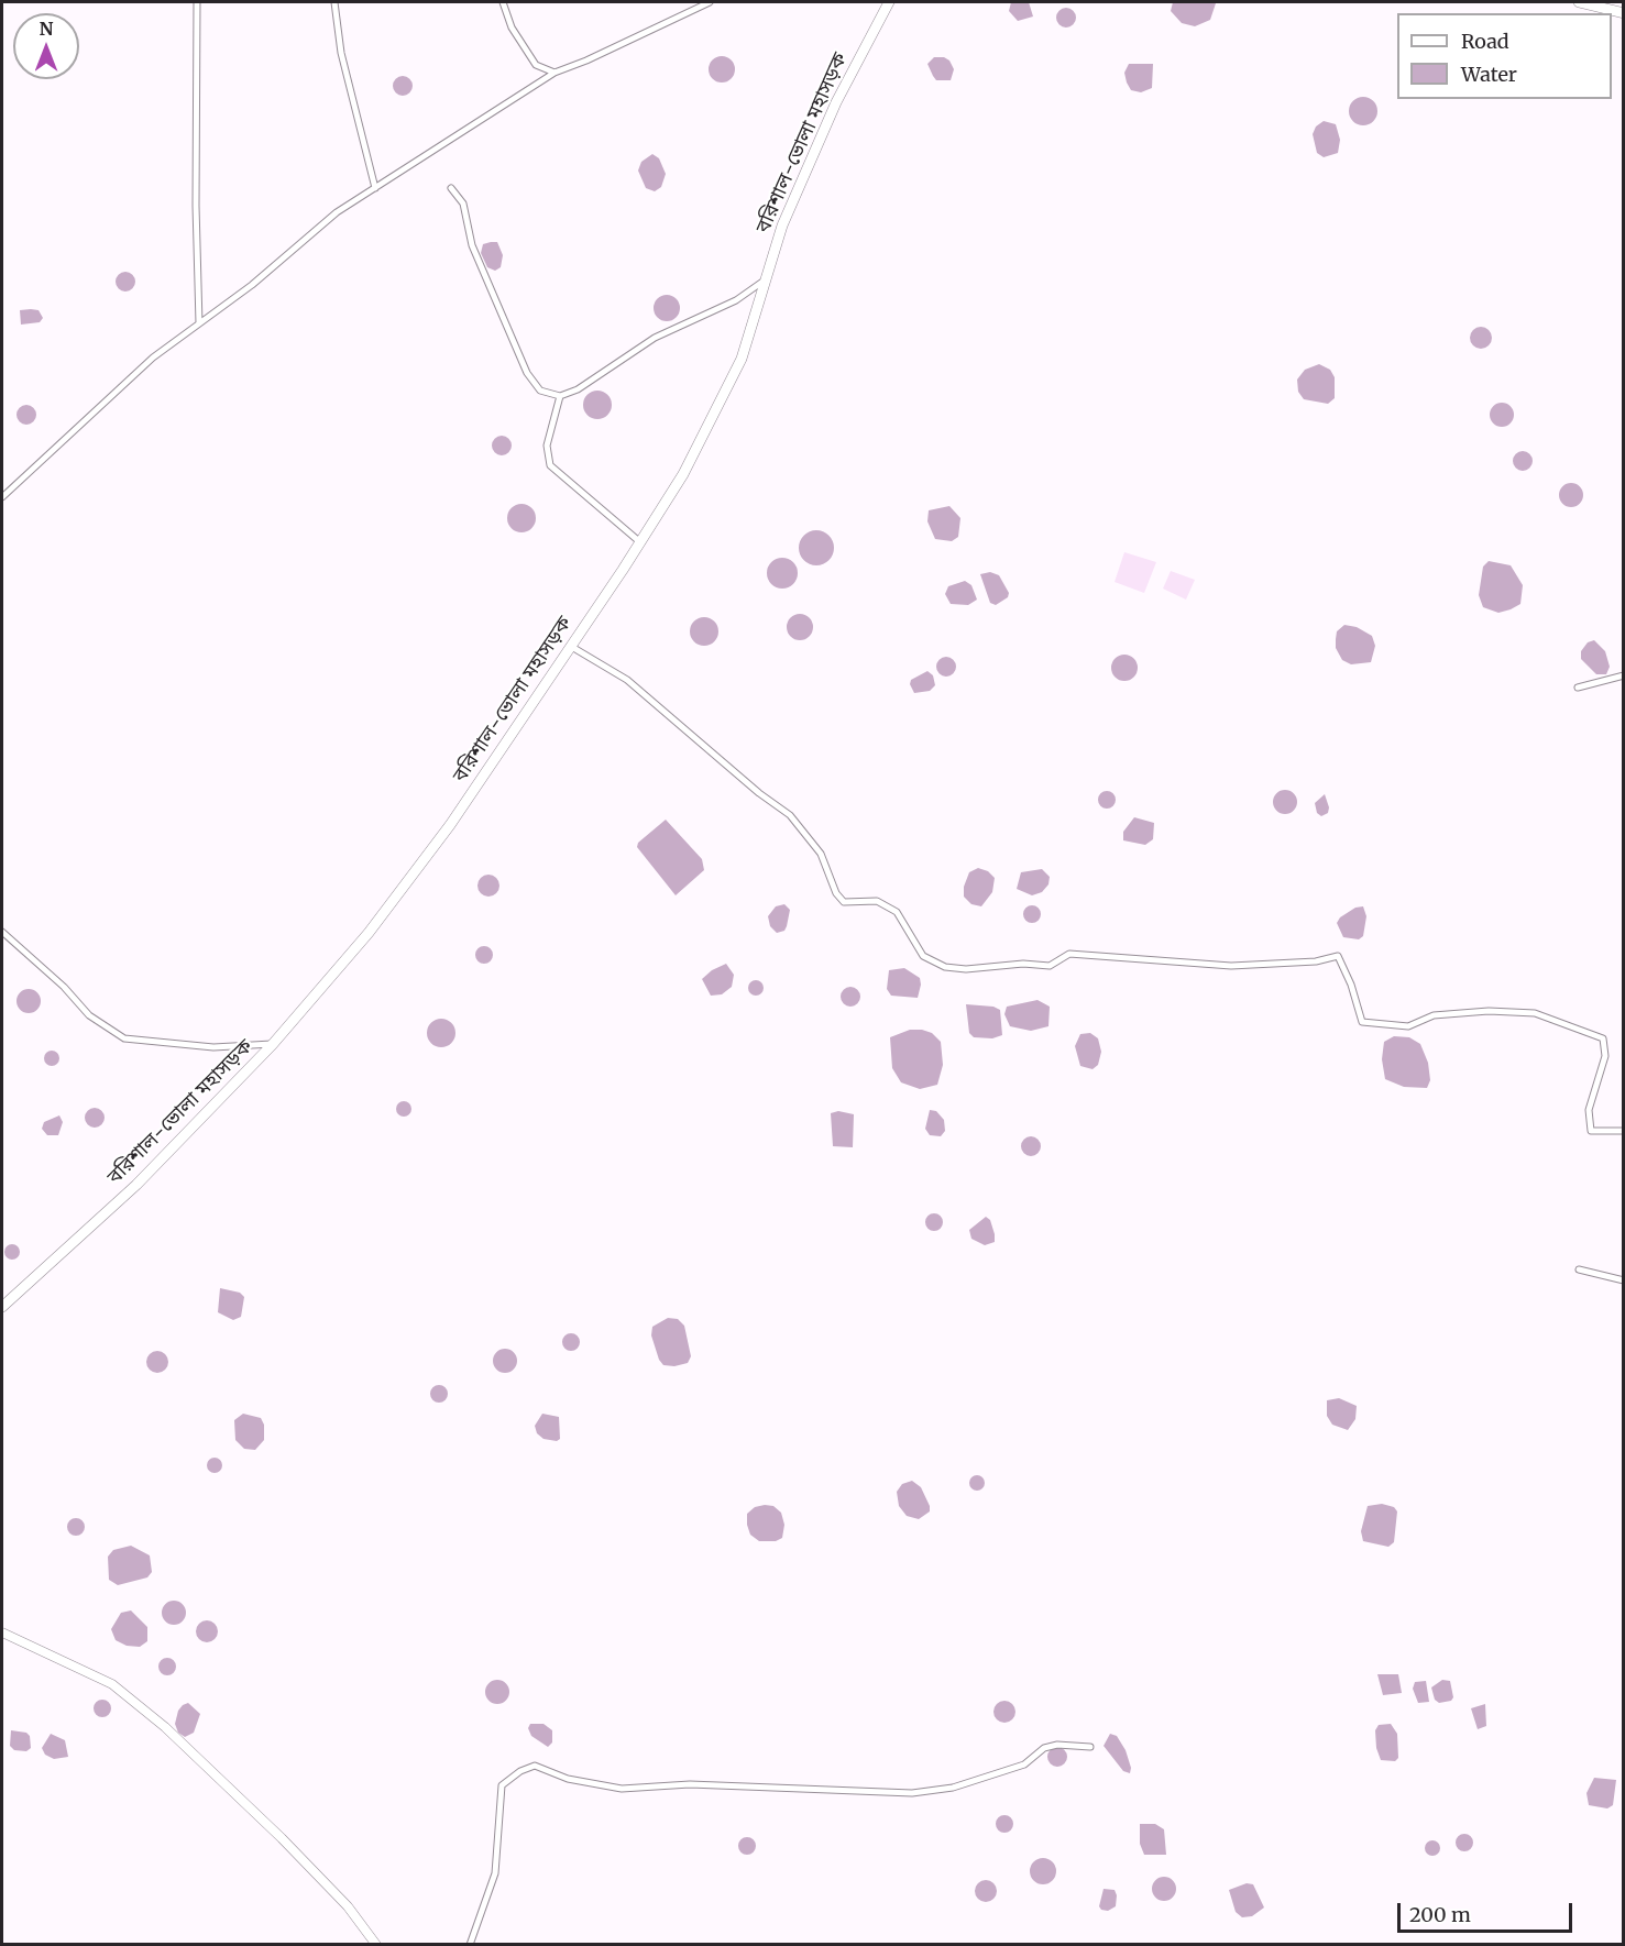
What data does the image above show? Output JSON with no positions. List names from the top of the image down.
{
  "streets": {
    "highway": ["বরিশাল-ভোলা মহাসড়ক"]
  },
  "legend": ["Road", "Water"],
  "scale_bar": "200 m",
  "north": "top"
}
